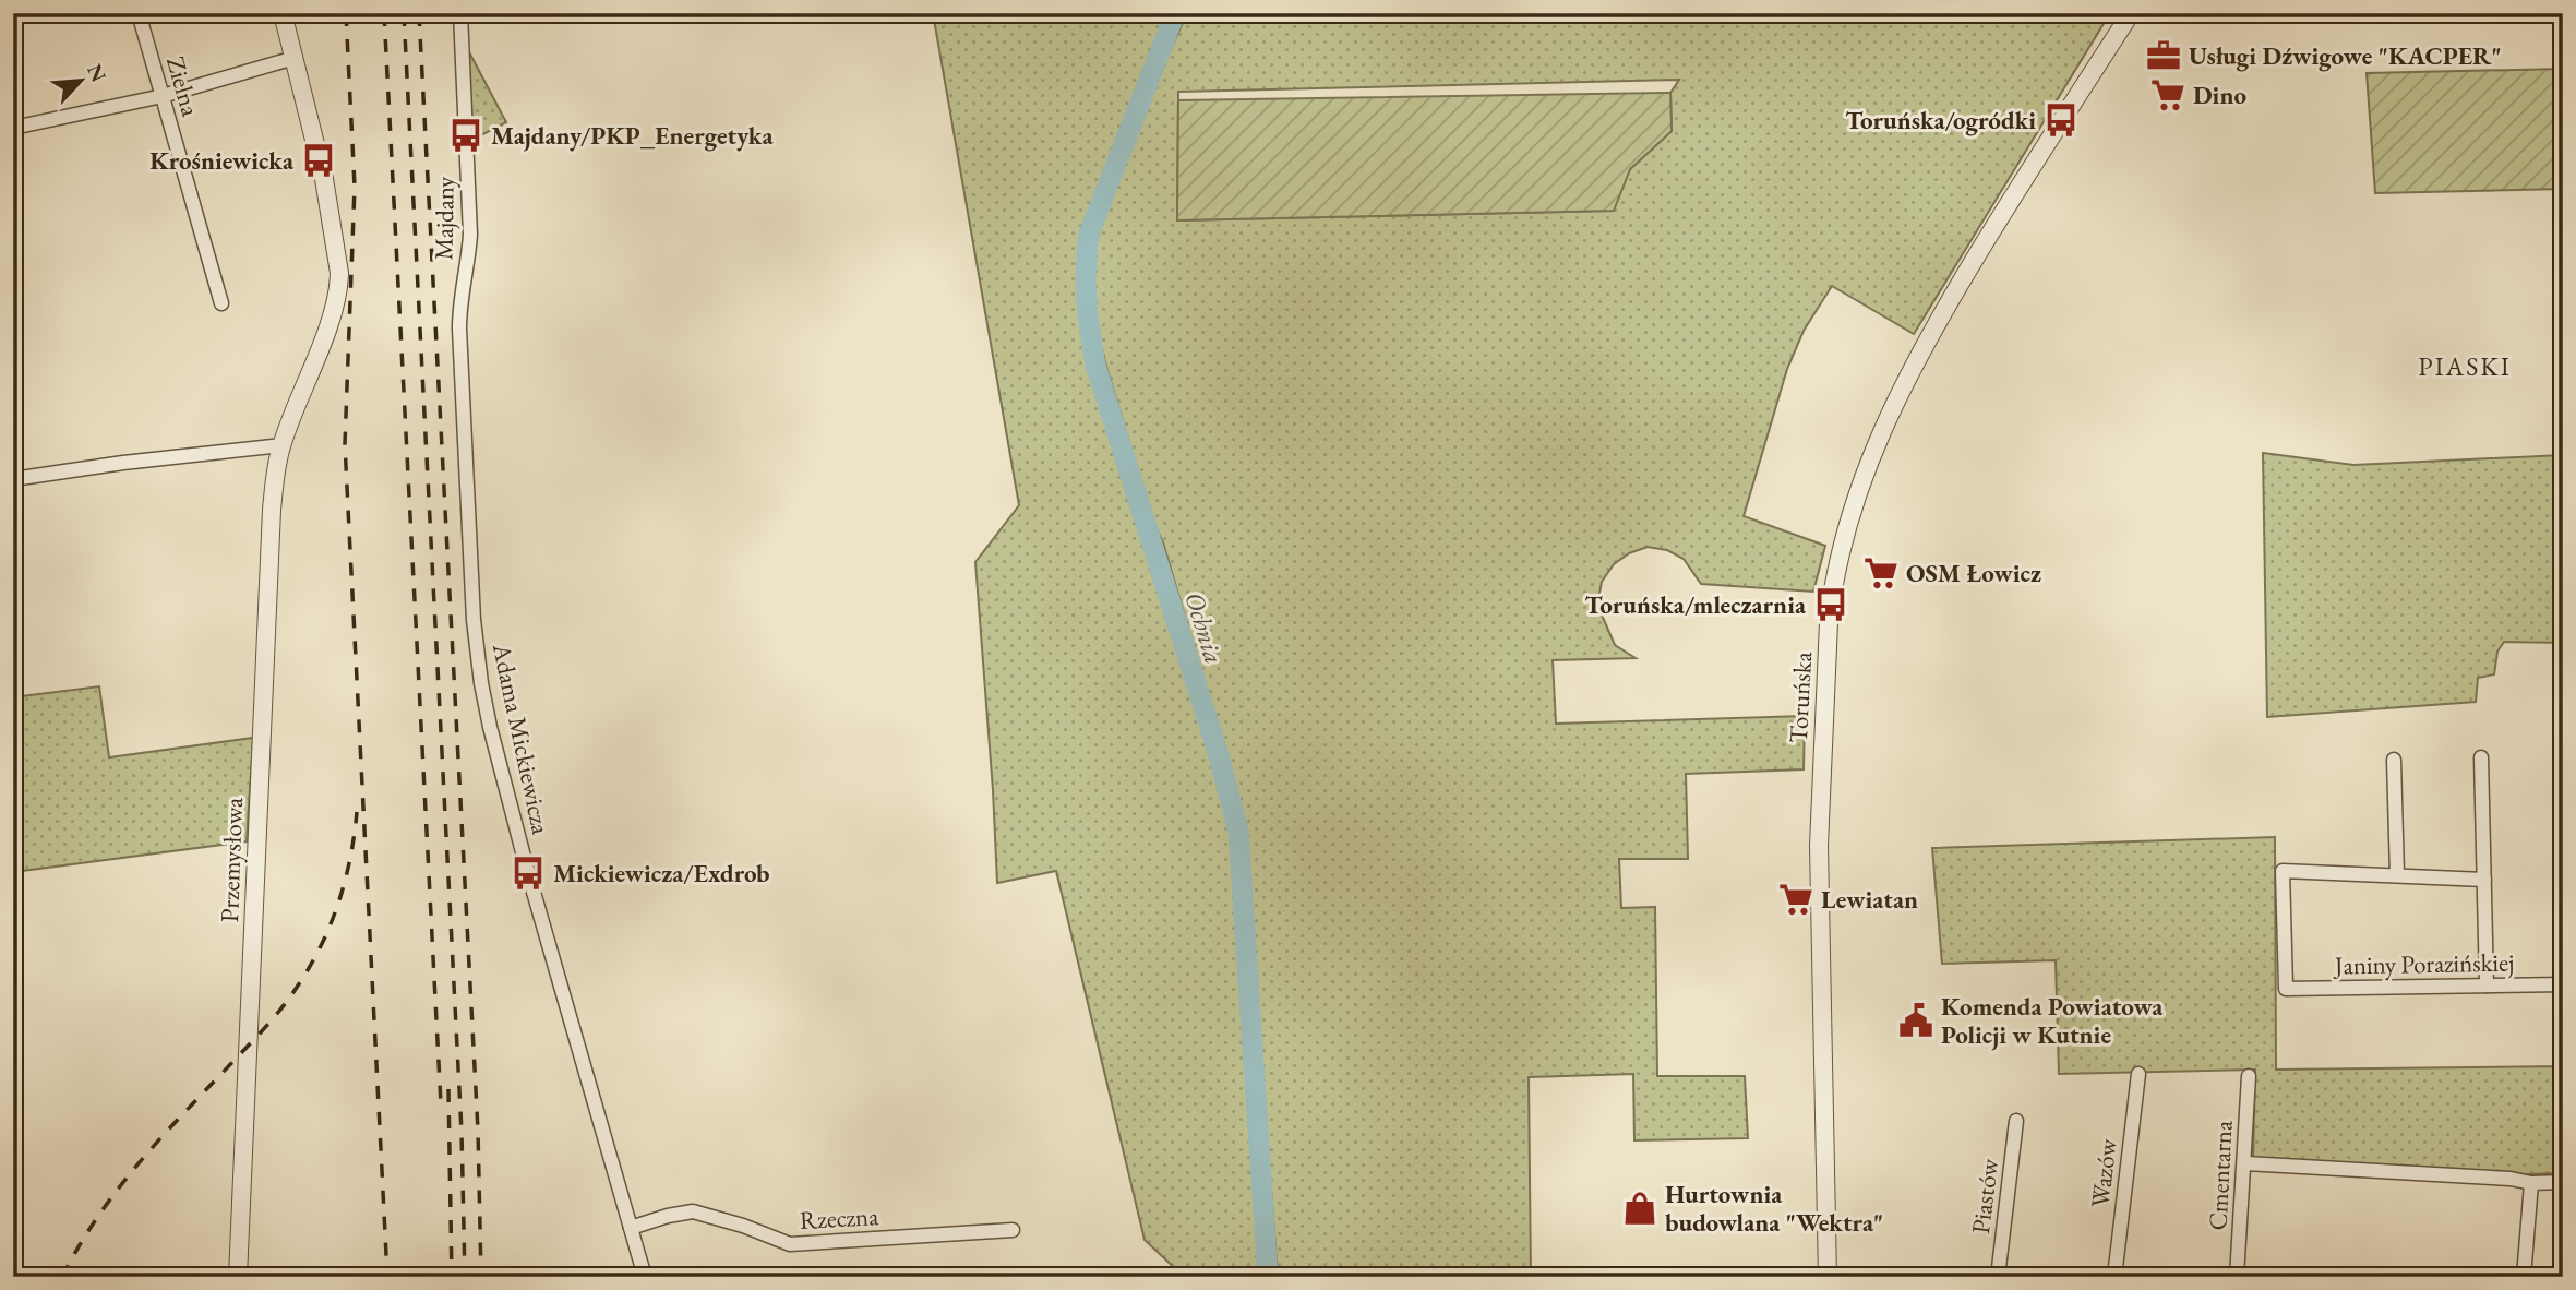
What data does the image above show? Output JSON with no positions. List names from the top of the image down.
{
  "streets": {
    "street": [
      "Zielna",
      "Majdany",
      "Toruńska",
      "Adama Mickiewicza",
      "Przemysłowa",
      "Janiny Porazińskiej",
      "Wazów",
      "Cmentarna",
      "Piastów",
      "Rzeczna"
    ]
  },
  "crossings": [
    ["Majdany", "Adama Mickiewicza"],
    ["Adama Mickiewicza", "Rzeczna"]
  ],
  "districts": ["PIASKI"],
  "water": ["Ochnia"],
  "places": {
    "office": ["Usługi Dźwigowe \"KACPER\""],
    "supermarket": ["Dino", "OSM Łowicz", "Lewiatan"],
    "bus stop": [
      "Toruńska/ogródki",
      "Majdany/PKP_Energetyka",
      "Krośniewicka",
      "Toruńska/mleczarnia",
      "Mickiewicza/Exdrob"
    ],
    "public building": ["Komenda Powiatowa Policji w Kutnie"],
    "shop": ["Hurtownia budowlana \"Wektra\""]
  },
  "north": "top right"
}
